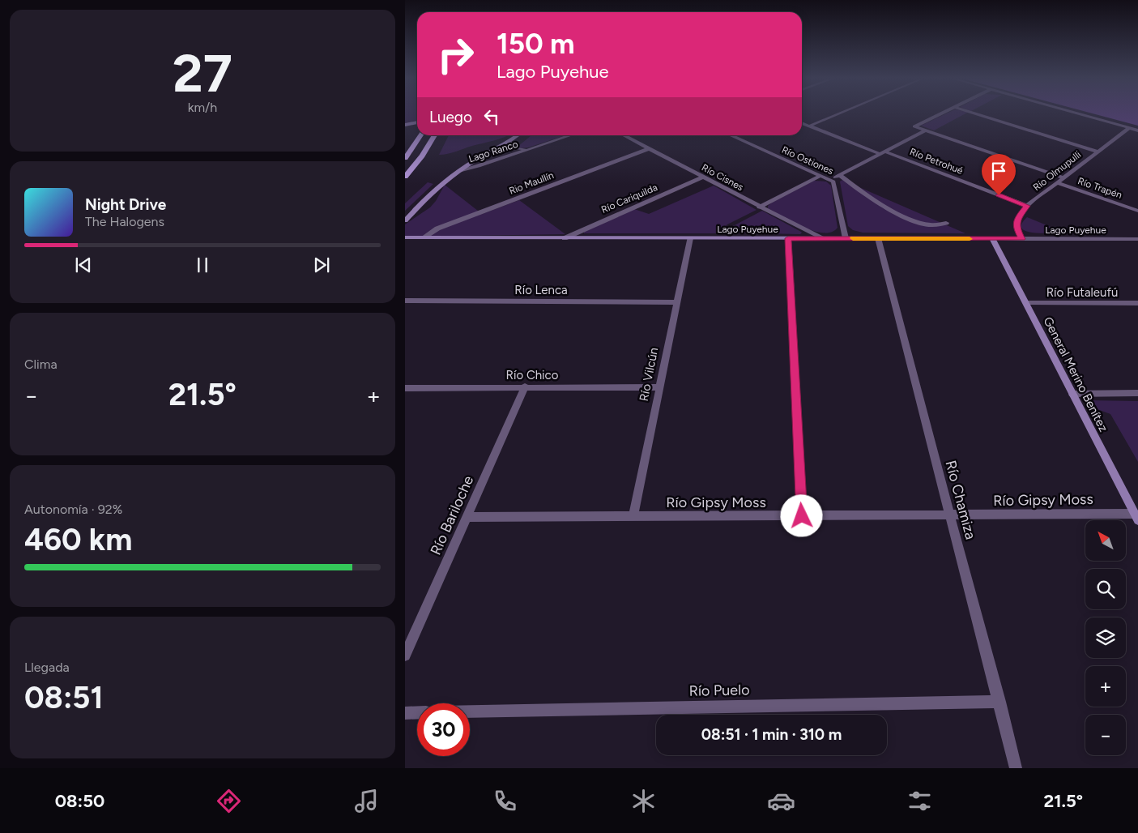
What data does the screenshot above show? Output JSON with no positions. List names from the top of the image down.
{
  "streets": {
    "street": [
      "Lago Ranco",
      "Río Ostiones",
      "Río Petrohué",
      "Río Olmupulli",
      "Río Cisnes",
      "Rio Maullín",
      "Río Trapén",
      "Río Cariquilda",
      "Lago Puyehue",
      "Río Lenca",
      "Río Futaleufú",
      "Río Vilcún",
      "General Merino Benítez",
      "Río Chico",
      "Río Chamiza",
      "Río Gipsy Moss",
      "Río Bariloche",
      "Río Puelo"
    ]
  },
  "crossings": [
    ["Río Ostiones", "Lago Puyehue"],
    ["Río Petrohué", "Río Olmupulli"],
    ["Río Olmupulli", "Río Trapén"],
    ["Río Olmupulli", "Lago Puyehue"],
    ["Río Cisnes", "Rio Maullín"],
    ["Río Cisnes", "Río Cariquilda"],
    ["Río Cisnes", "Lago Puyehue"],
    ["Rio Maullín", "Lago Puyehue"],
    ["Río Cariquilda", "Lago Puyehue"],
    ["Lago Puyehue", "Río Vilcún"],
    ["Lago Puyehue", "General Merino Benítez"],
    ["Lago Puyehue", "Río Chamiza"],
    ["Río Lenca", "Río Vilcún"],
    ["Río Futaleufú", "General Merino Benítez"],
    ["Río Vilcún", "Río Chico"],
    ["Río Vilcún", "Río Gipsy Moss"],
    ["General Merino Benítez", "Río Gipsy Moss"],
    ["Río Chico", "Río Bariloche"],
    ["Río Chamiza", "Río Gipsy Moss"],
    ["Río Chamiza", "Río Puelo"],
    ["Río Gipsy Moss", "Río Bariloche"]
  ],
  "north": "top left",
  "page": {
    "tile": [
      ["27", "km/h"],
      "Clima",
      ["Autonomía · 92%", "460 km"],
      ["Llegada", "08:51"]
    ],
    "turn": ["150 m", "Lago Puyehue"],
    "then": "Luego",
    "song": ["Night Drive", "The Halogens"],
    "heat": ["−", "21.5°", "+"],
    "map_buttons": ["+", "−"],
    "limit": "30",
    "trip": "08:51 · 1 min · 310 m",
    "tabs": ["08:50", "21.5°"]
  }
}
